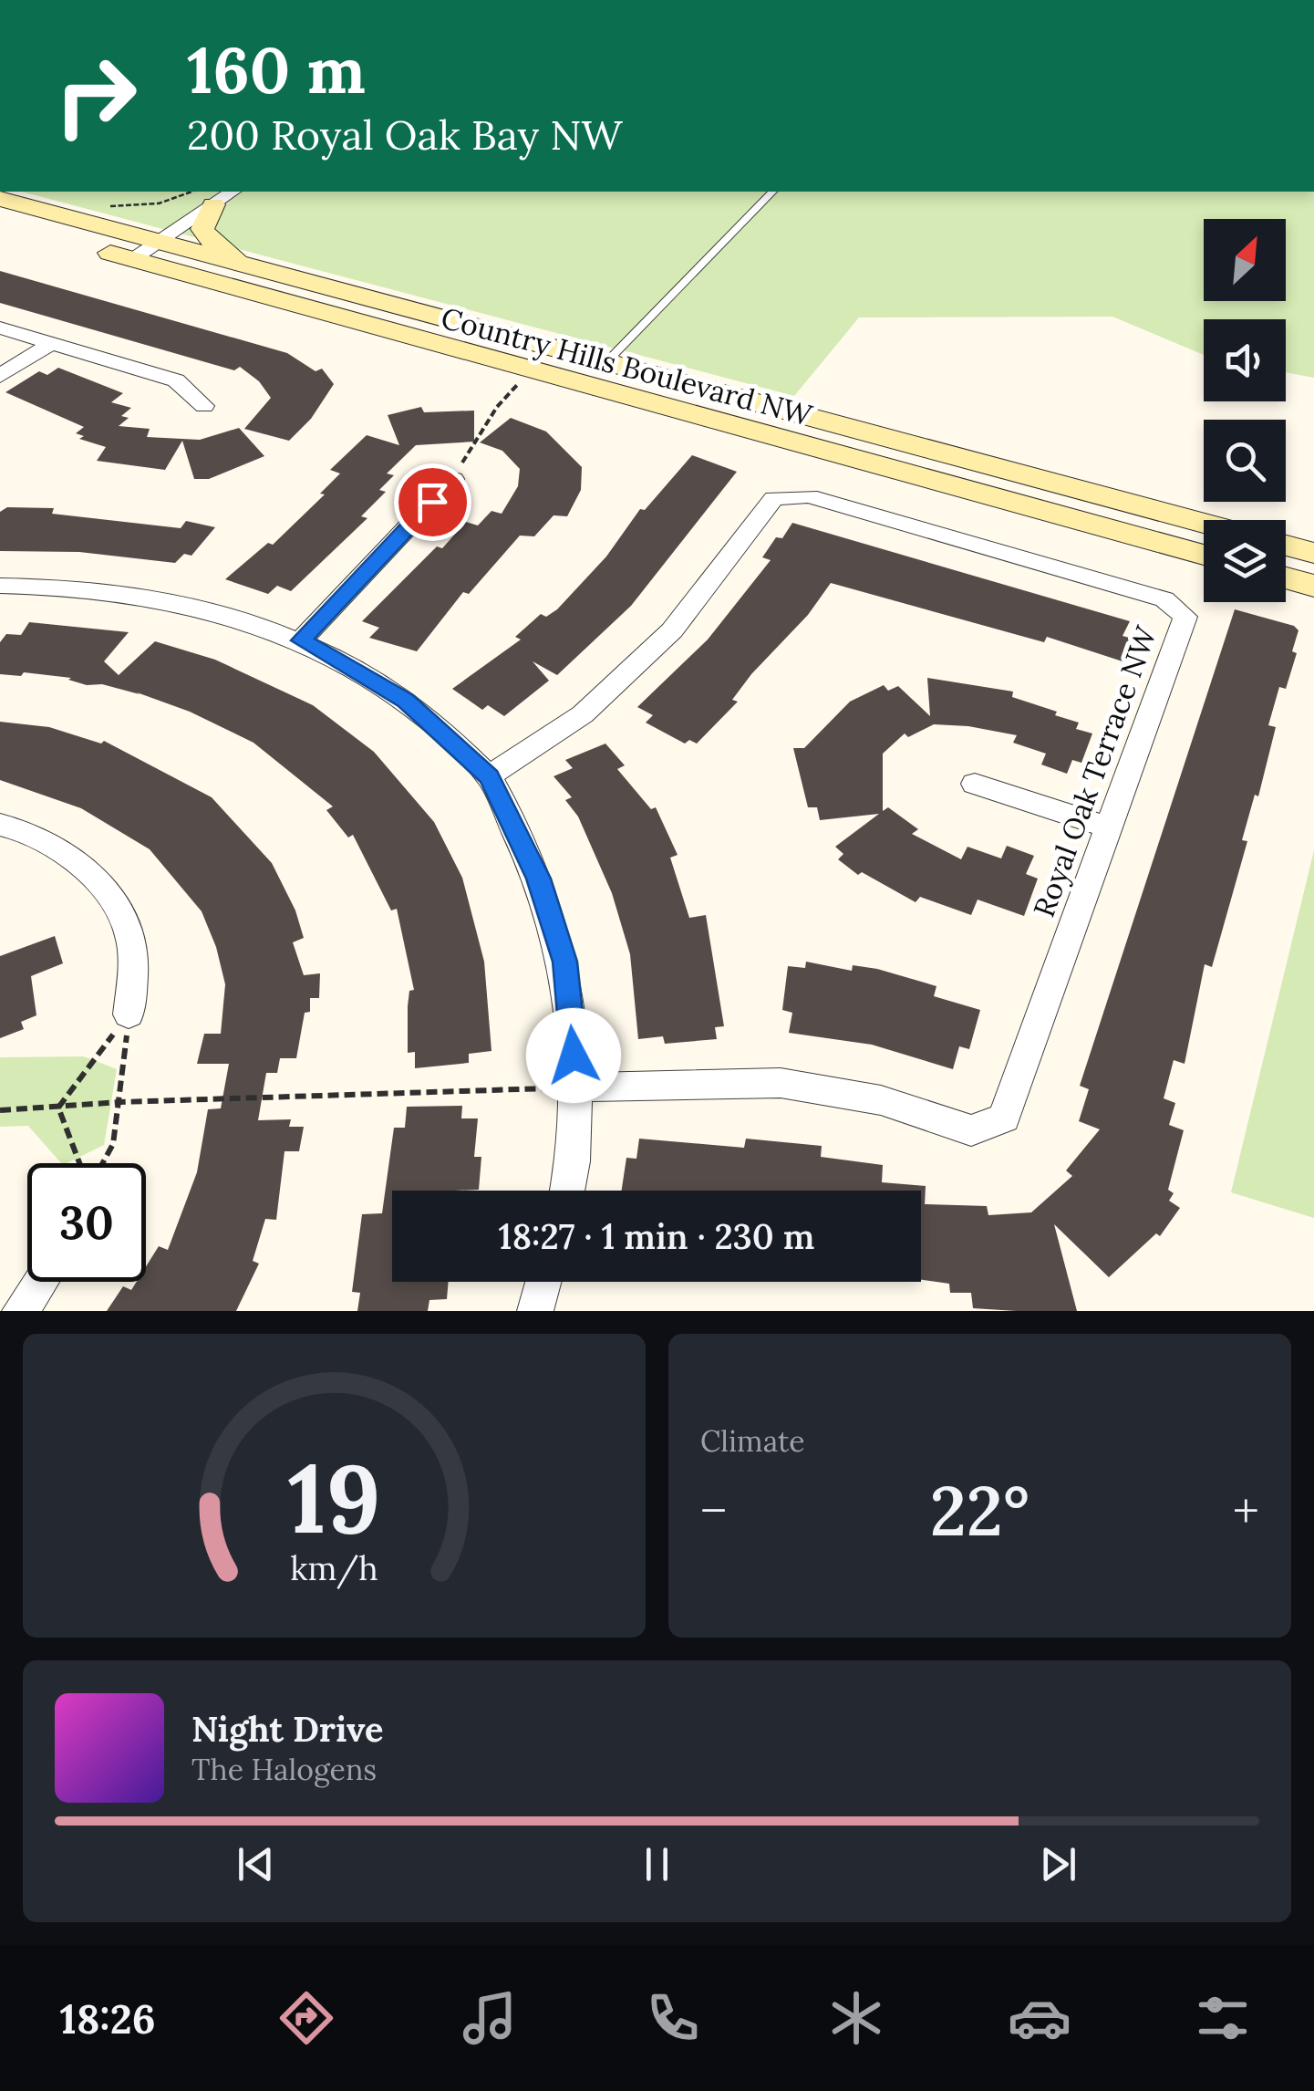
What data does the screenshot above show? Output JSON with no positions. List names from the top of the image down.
{
  "streets": {
    "main road": ["Country Hills Boulevard NW"],
    "street": ["Royal Oak Terrace NW"]
  },
  "north": "top right",
  "page": {
    "turn": ["160 m", "200 Royal Oak Bay NW"],
    "limit": "30",
    "trip": "18:27 · 1 min · 230 m",
    "tile": "Climate",
    "heat": ["−", "22°", "+"],
    "song": ["Night Drive", "The Halogens"],
    "tabs": "18:26",
    "gauge": ["19", "km/h"]
  }
}
